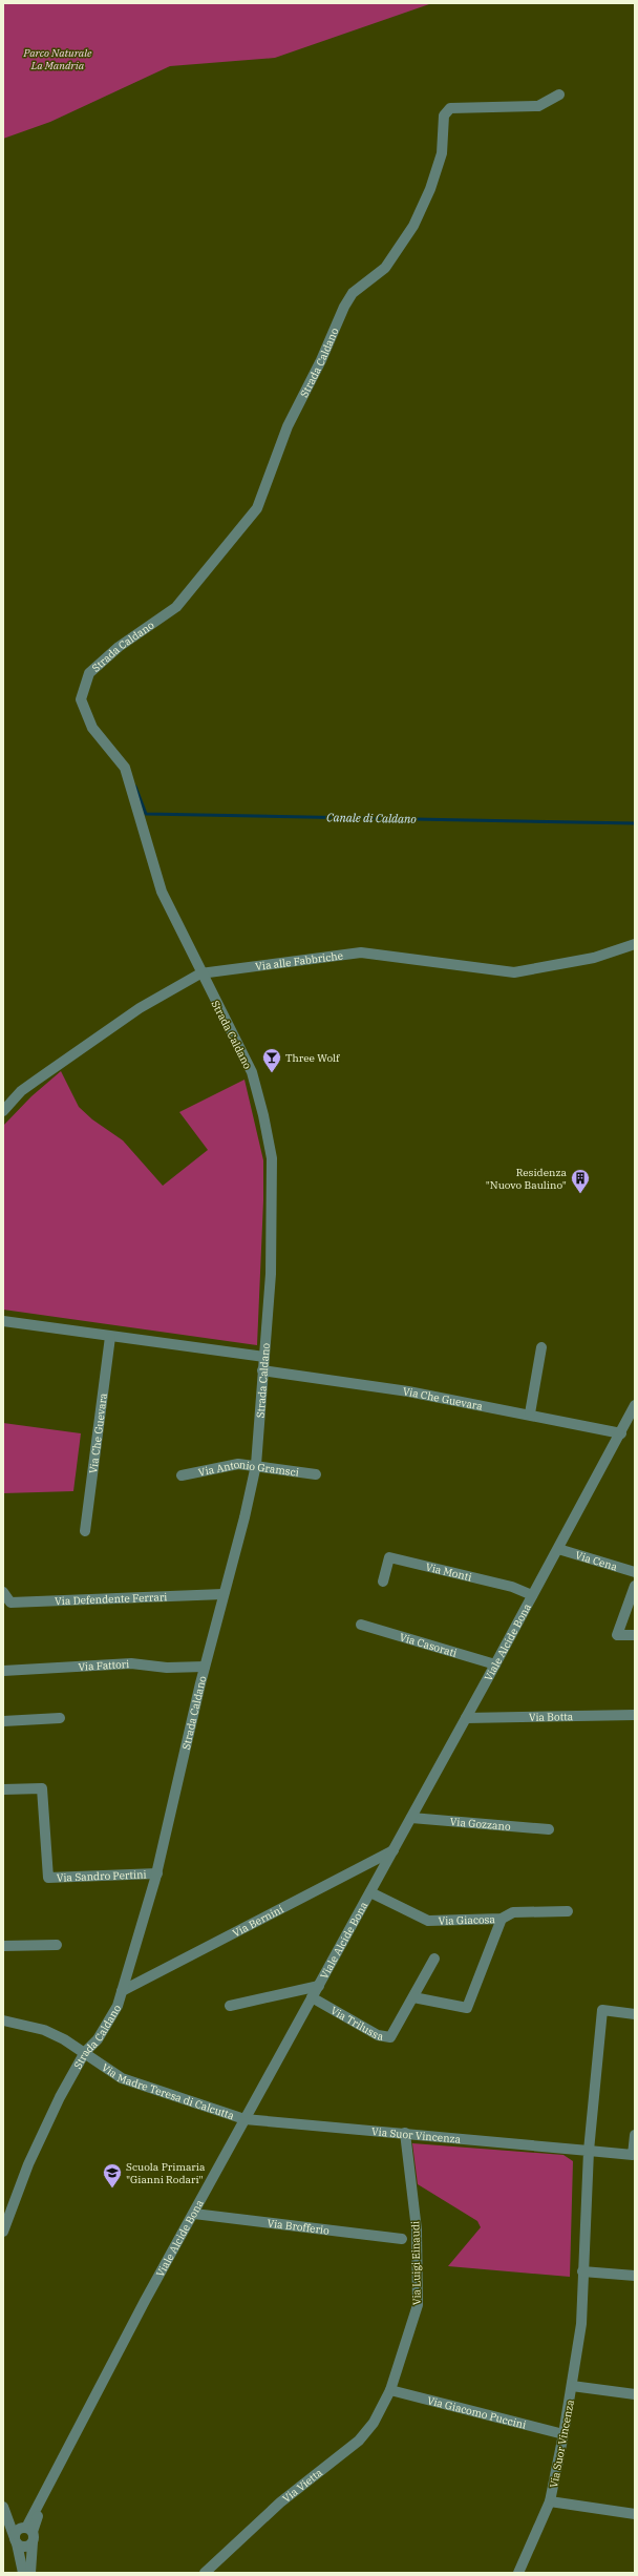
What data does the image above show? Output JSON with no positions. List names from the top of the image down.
{
  "streets": {
    "street": [
      "Strada Caldano",
      "Via alle Fabbriche",
      "Via Che Guevara",
      "Via Antonio Gramsci",
      "Via Cena",
      "Via Monti",
      "Via Defendente Ferrari",
      "Viale Alcide Bona",
      "Via Casorati",
      "Via Fattori",
      "Via Botta",
      "Via Gozzano",
      "Via Sandro Pertini",
      "Via Giacosa",
      "Via Bernini",
      "Via Trilussa",
      "Via Madre Teresa di Calcutta",
      "Via Suor Vincenza",
      "Via Brofferio",
      "Via Luigi Einaudi",
      "Via Giacomo Puccini",
      "Via Vietta"
    ]
  },
  "crossings": [
    ["Strada Caldano", "Via alle Fabbriche"],
    ["Strada Caldano", "Via Che Guevara"],
    ["Strada Caldano", "Via Antonio Gramsci"],
    ["Strada Caldano", "Via Defendente Ferrari"],
    ["Strada Caldano", "Via Fattori"],
    ["Strada Caldano", "Via Sandro Pertini"],
    ["Strada Caldano", "Via Bernini"],
    ["Strada Caldano", "Via Madre Teresa di Calcutta"],
    ["Via Che Guevara", "Viale Alcide Bona"],
    ["Via Cena", "Viale Alcide Bona"],
    ["Via Monti", "Viale Alcide Bona"],
    ["Viale Alcide Bona", "Via Casorati"],
    ["Viale Alcide Bona", "Via Botta"],
    ["Viale Alcide Bona", "Via Gozzano"],
    ["Viale Alcide Bona", "Via Giacosa"],
    ["Viale Alcide Bona", "Via Bernini"],
    ["Viale Alcide Bona", "Via Trilussa"],
    ["Viale Alcide Bona", "Via Madre Teresa di Calcutta"],
    ["Viale Alcide Bona", "Via Suor Vincenza"],
    ["Viale Alcide Bona", "Via Brofferio"],
    ["Via Madre Teresa di Calcutta", "Via Suor Vincenza"],
    ["Via Suor Vincenza", "Via Luigi Einaudi"],
    ["Via Suor Vincenza", "Via Giacomo Puccini"],
    ["Via Luigi Einaudi", "Via Giacomo Puccini"],
    ["Via Luigi Einaudi", "Via Vietta"],
    ["Via Giacomo Puccini", "Via Vietta"]
  ],
  "water": ["Canale di Caldano"],
  "parks": ["Parco Naturale La Mandria"],
  "places": {
    "bar": ["Three Wolf"],
    "building": ["Residenza \"Nuovo Baulino\""],
    "school or university": ["Scuola Primaria \"Gianni Rodari\""]
  }
}
